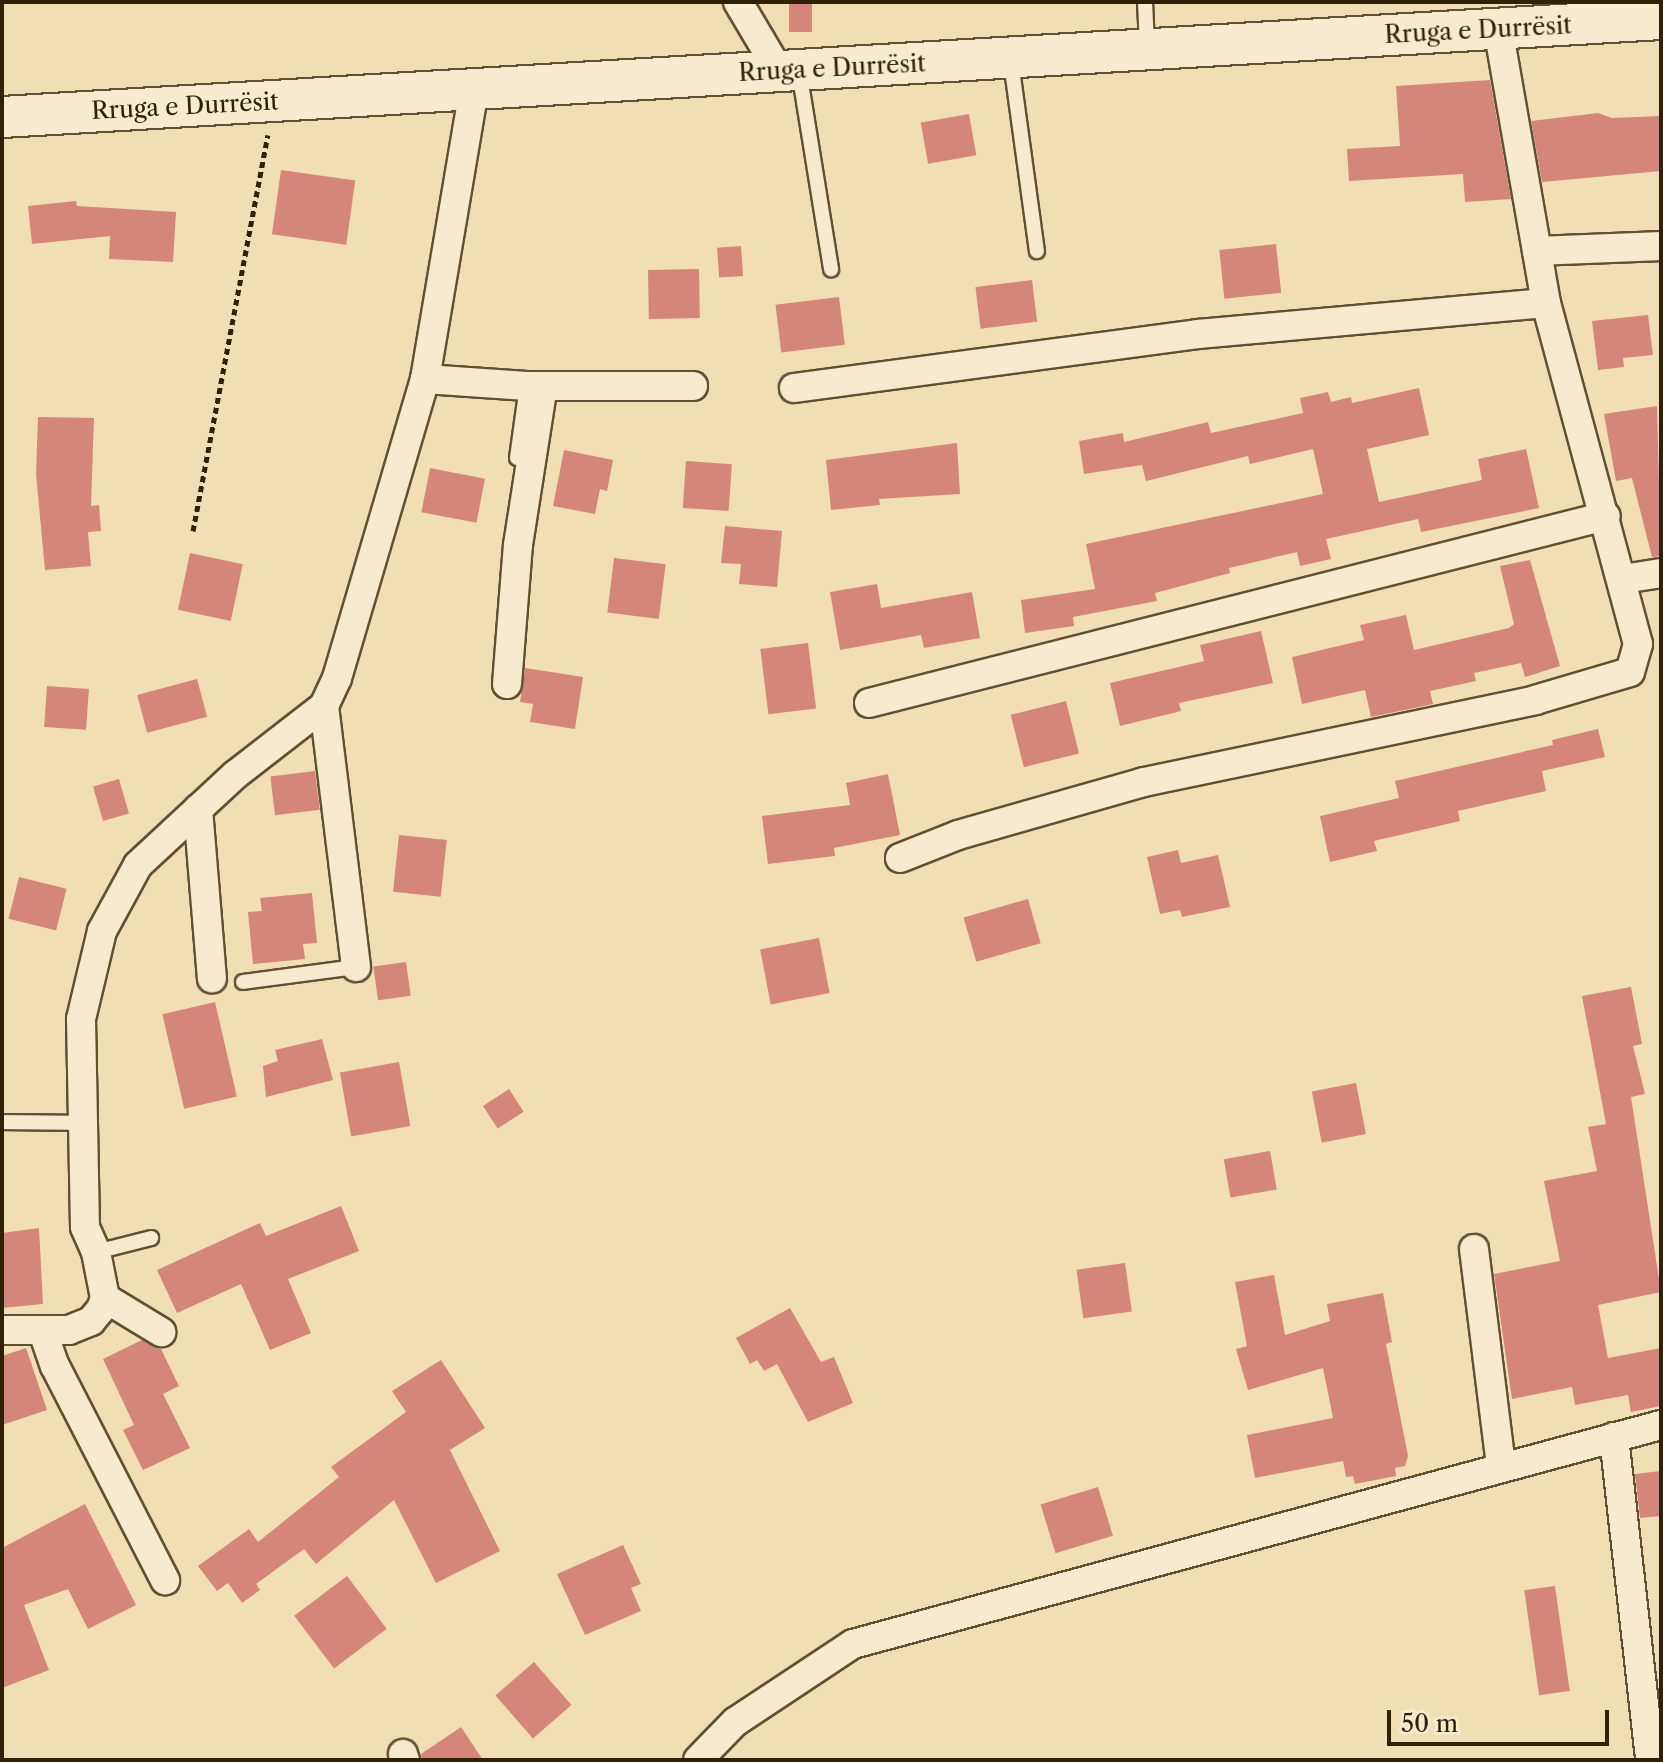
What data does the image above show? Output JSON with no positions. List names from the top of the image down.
{
  "streets": {
    "main road": ["Rruga e Durrësit"]
  },
  "scale_bar": "50 m"
}
